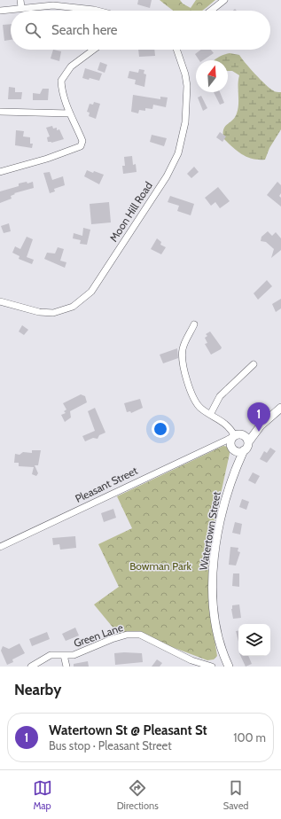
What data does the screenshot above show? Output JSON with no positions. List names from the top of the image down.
{
  "streets": {
    "main road": ["Pleasant Street", "Watertown Street"],
    "street": ["Moon Hill Road", "Green Lane"]
  },
  "crossings": [
    ["Pleasant Street", "Watertown Street"]
  ],
  "parks": ["Bowman Park"],
  "north": "top",
  "page": {
    "search": "Search here",
    "pins": "1",
    "heading": "Nearby",
    "list": [
      {
        "mark": "1",
        "name": "Watertown St @ Pleasant St",
        "note": "Bus stop · Pleasant Street",
        "value": "100 m"
      }
    ],
    "nav": ["Map", "Directions", "Saved"]
  }
}
